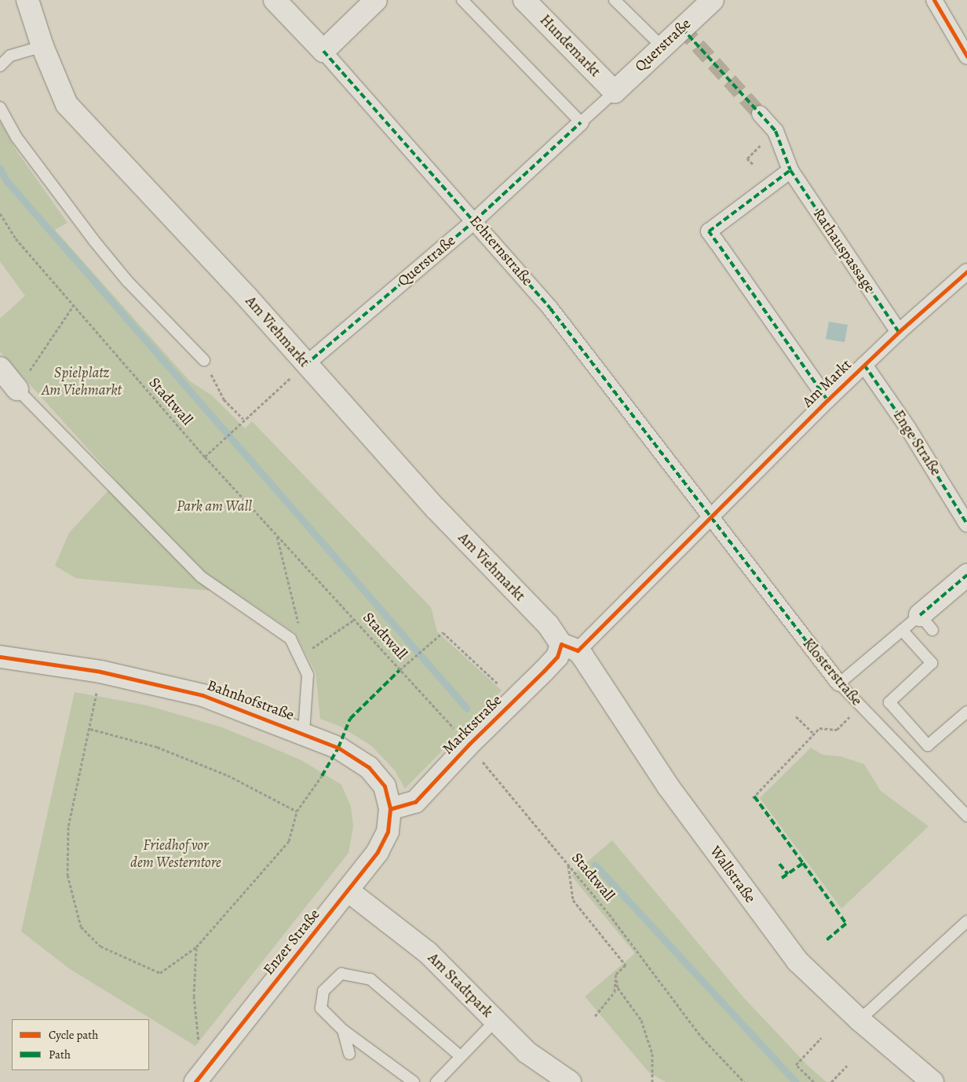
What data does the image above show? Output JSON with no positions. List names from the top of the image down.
{
  "streets": {
    "street": [
      "Querstraße",
      "Hundemarkt",
      "Echternstraße",
      "Rathauspassage",
      "Am Viehmarkt",
      "Am Markt",
      "Enge Straße",
      "Klosterstraße",
      "Bahnhofstraße",
      "Marktstraße",
      "Wallstraße",
      "Enzer Straße",
      "Am Stadtpark"
    ],
    "path": ["Stadtwall"]
  },
  "crossings": [
    ["Querstraße", "Hundemarkt"],
    ["Querstraße", "Echternstraße"],
    ["Querstraße", "Am Viehmarkt"],
    ["Echternstraße", "Am Markt"],
    ["Echternstraße", "Klosterstraße"],
    ["Echternstraße", "Marktstraße"],
    ["Rathauspassage", "Am Markt"],
    ["Am Viehmarkt", "Marktstraße"],
    ["Am Viehmarkt", "Wallstraße"],
    ["Am Markt", "Enge Straße"],
    ["Am Markt", "Klosterstraße"],
    ["Am Markt", "Marktstraße"],
    ["Stadtwall", "Marktstraße"],
    ["Klosterstraße", "Marktstraße"],
    ["Bahnhofstraße", "Marktstraße"],
    ["Bahnhofstraße", "Enzer Straße"],
    ["Marktstraße", "Wallstraße"],
    ["Marktstraße", "Enzer Straße"],
    ["Enzer Straße", "Am Stadtpark"]
  ],
  "parks": ["Spielplatz Am Viehmarkt", "Park am Wall", "Friedhof vor dem Westerntore"],
  "legend": ["Cycle path", "Path"]
}
